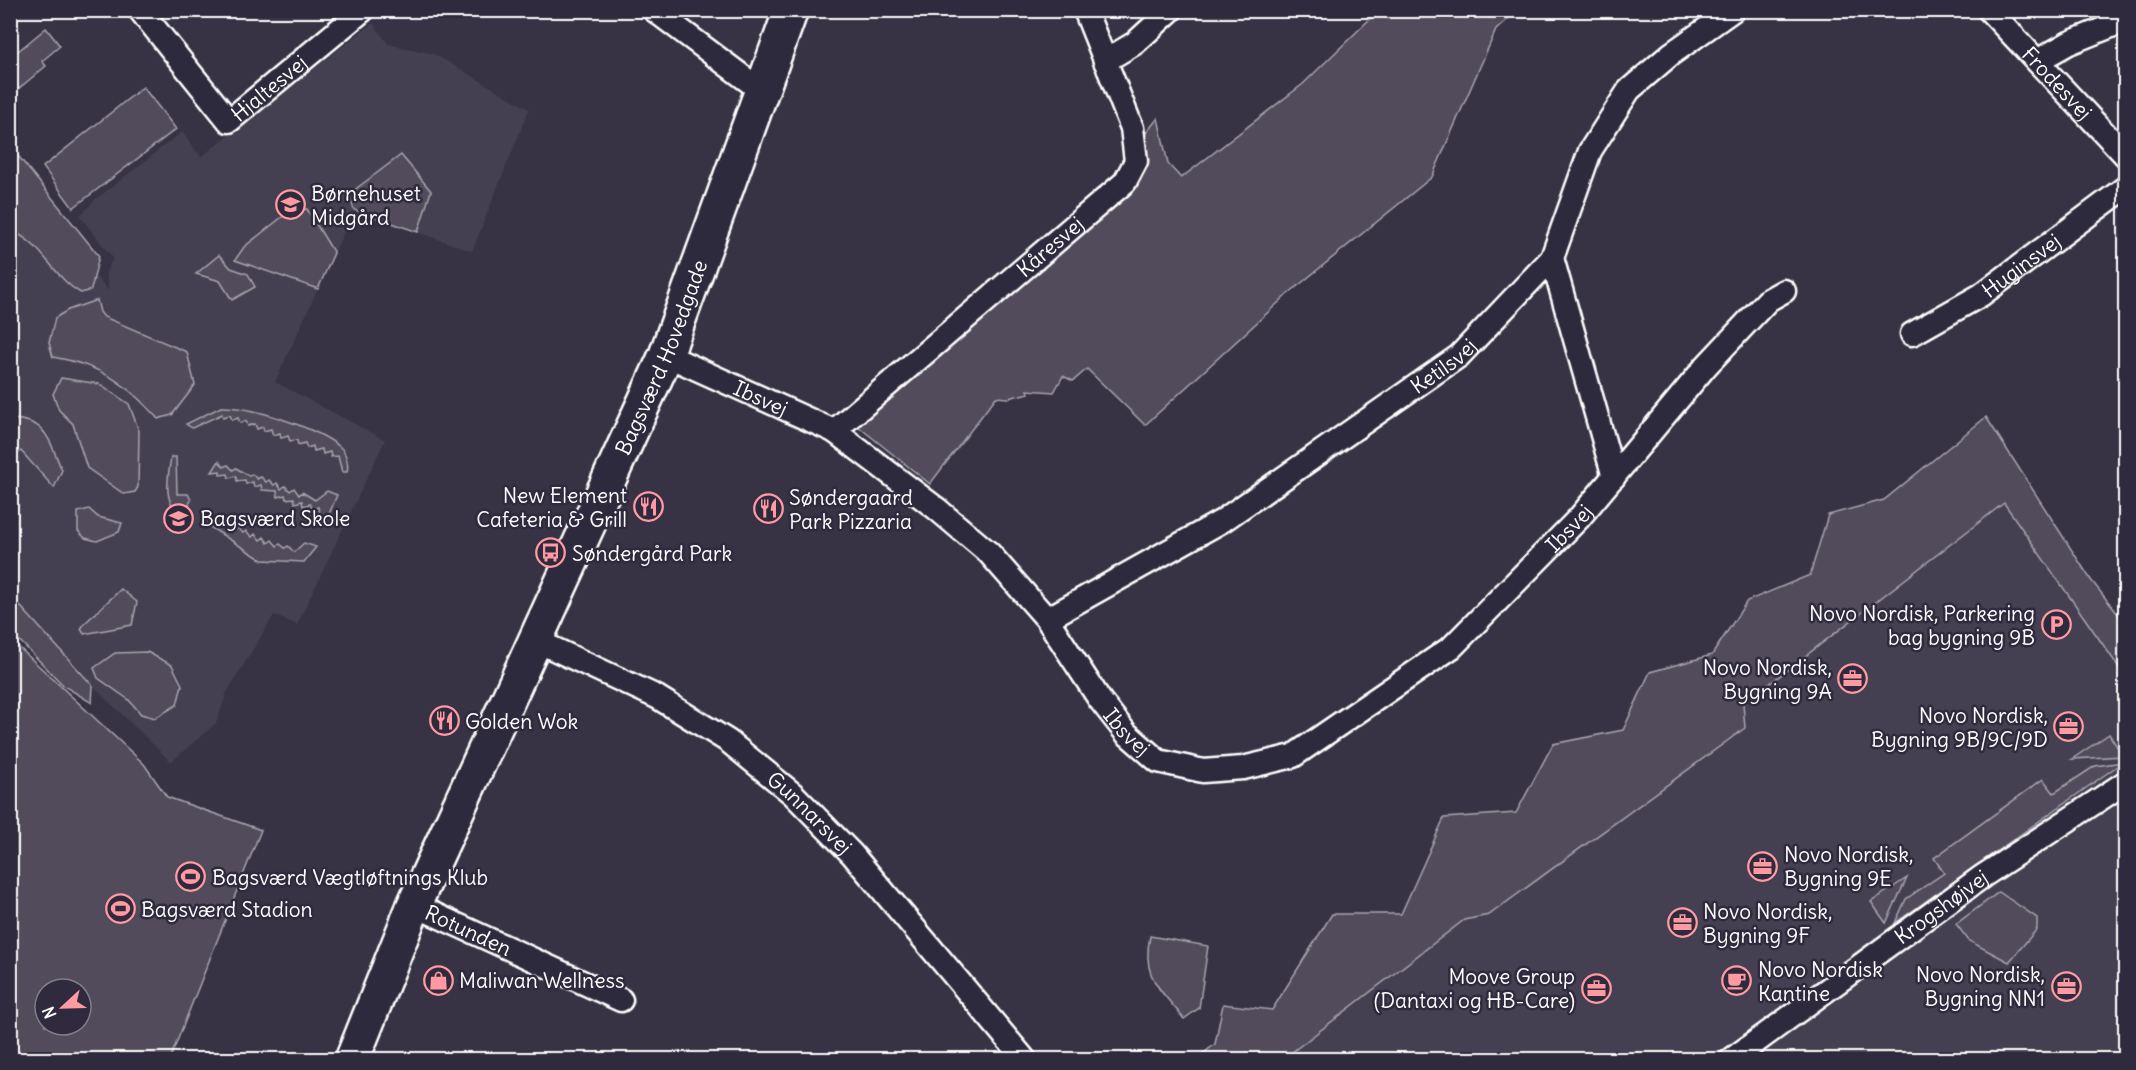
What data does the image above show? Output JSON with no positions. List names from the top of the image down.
{
  "streets": {
    "street": [
      "Frodesvej",
      "Hjaltesvej",
      "Kåresvej",
      "Huginsvej",
      "Bagsværd Hovedgade",
      "Ketilsvej",
      "Ibsvej",
      "Gunnarsvej",
      "Krogshøjvej",
      "Rotunden"
    ]
  },
  "crossings": [
    ["Kåresvej", "Ibsvej"],
    ["Bagsværd Hovedgade", "Ibsvej"],
    ["Bagsværd Hovedgade", "Gunnarsvej"],
    ["Bagsværd Hovedgade", "Rotunden"],
    ["Ketilsvej", "Ibsvej"]
  ],
  "places": {
    "school or university": ["Børnehuset Midgård", "Bagsværd Skole"],
    "restaurant": ["New Element Cafeteria & Grill", "Søndergaard Park Pizzaria", "Golden Wok"],
    "bus stop": ["Søndergård Park"],
    "parking": ["Novo Nordisk, Parkering bag bygning 9B"],
    "office": [
      "Novo Nordisk, Bygning 9A",
      "Novo Nordisk, Bygning 9B/9C/9D",
      "Novo Nordisk, Bygning 9E",
      "Novo Nordisk, Bygning 9F",
      "Novo Nordisk, Bygning NN1",
      "Moove Group (Dantaxi og HB-Care)"
    ],
    "sports": ["Bagsværd Vægtløftnings Klub", "Bagsværd Stadion"],
    "shop": ["Maliwan Wellness"],
    "cafe": ["Novo Nordisk Kantine"]
  },
  "north": "left"
}
